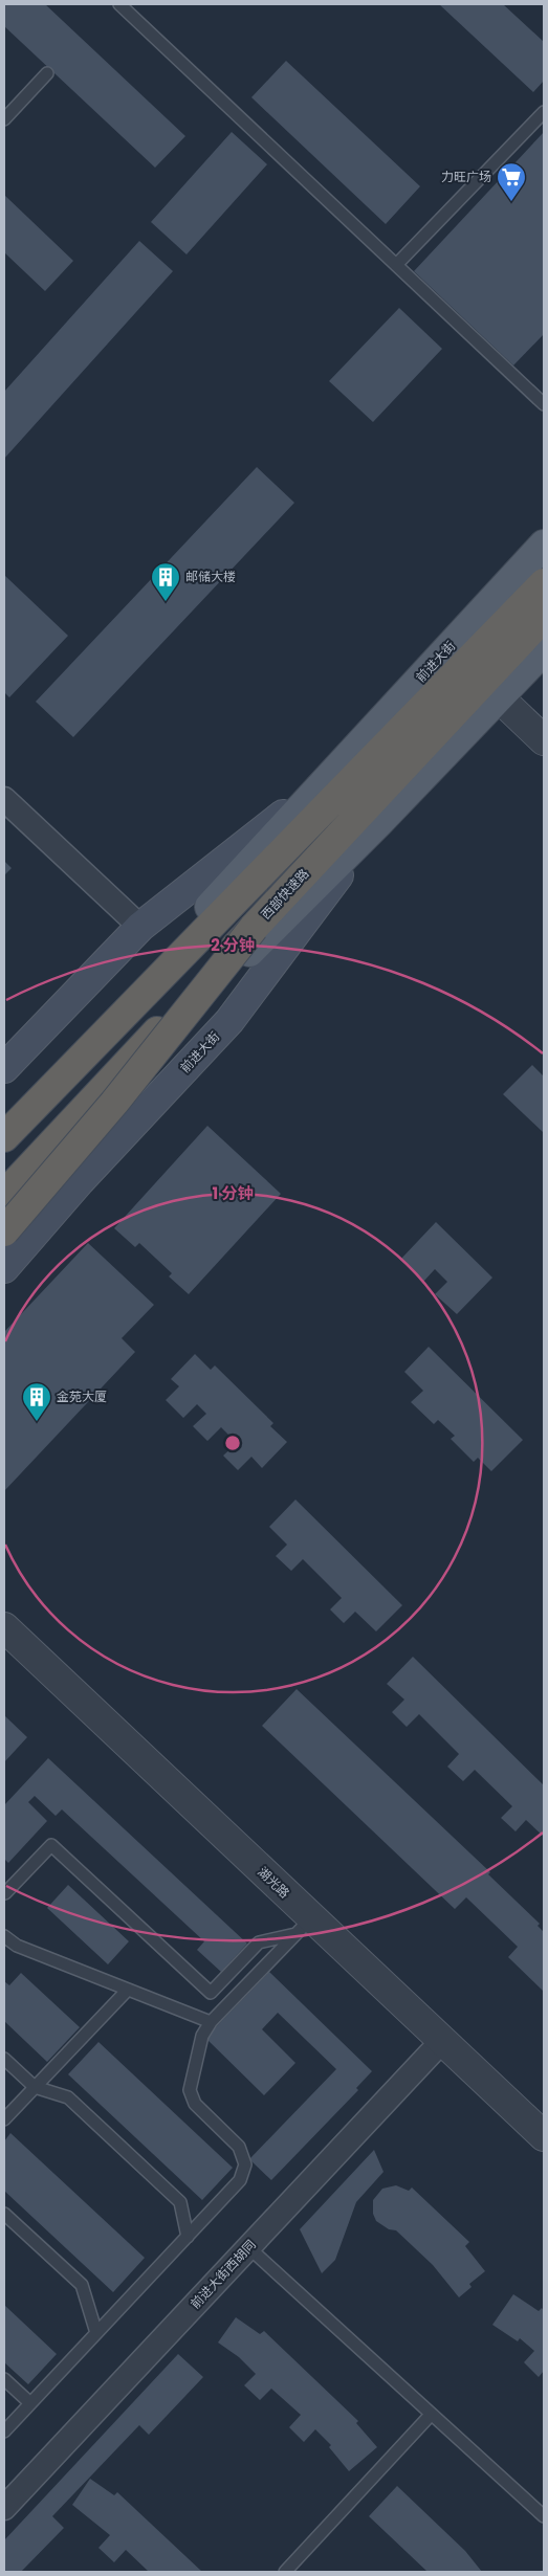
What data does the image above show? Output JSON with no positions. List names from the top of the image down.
{
  "streets": {
    "highway": ["西部快速路"],
    "main road": ["前进大街"],
    "street": ["湖光路", "前进大街西胡同"]
  },
  "crossings": [
    ["湖光路", "前进大街西胡同"]
  ],
  "places": {
    "supermarket": ["力旺广场"],
    "building": ["邮储大楼", "金苑大厦"]
  },
  "rings": ["2 分钟", "1 分钟"]
}
